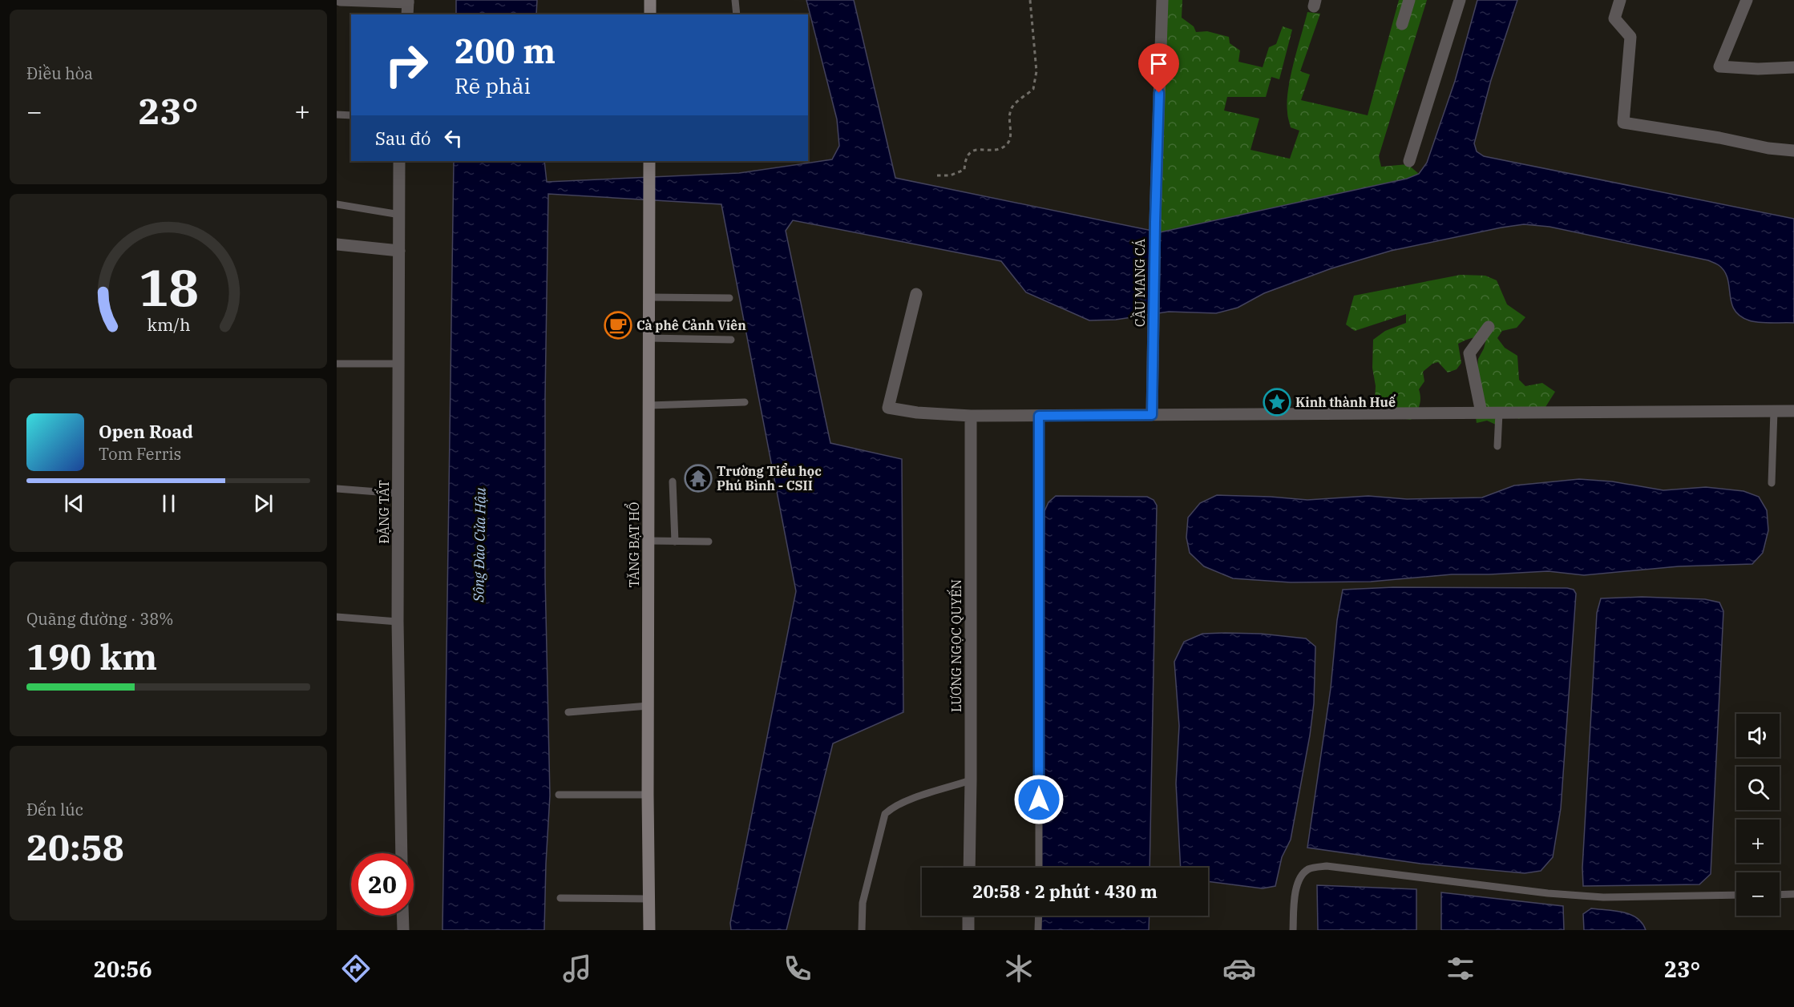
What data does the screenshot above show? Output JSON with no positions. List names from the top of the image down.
{
  "streets": {
    "main road": ["TĂNG BẠT HỔ"],
    "street": ["CẦU MANG CÁ", "ĐẶNG TẤT", "LƯƠNG NGỌC QUYẾN"]
  },
  "water": ["Sông Đào Cửa Hậu"],
  "places": {
    "cafe": ["Cà phê Cảnh Viên"],
    "place": ["Kinh thành Huế"],
    "temple": ["Trường Tiểu học Phú Bình - CSII"]
  },
  "page": {
    "tile": [
      "Điều hòa",
      ["Quãng đường · 38%", "190 km"],
      ["Đến lúc", "20:58"]
    ],
    "turn": ["200 m", "Rẽ phải"],
    "heat": ["−", "23°", "+"],
    "then": "Sau đó",
    "song": ["Open Road", "Tom Ferris"],
    "map_buttons": ["+", "−"],
    "limit": "20",
    "trip": "20:58 · 2 phút · 430 m",
    "tabs": ["20:56", "23°"],
    "gauge": ["18", "km/h"]
  }
}
